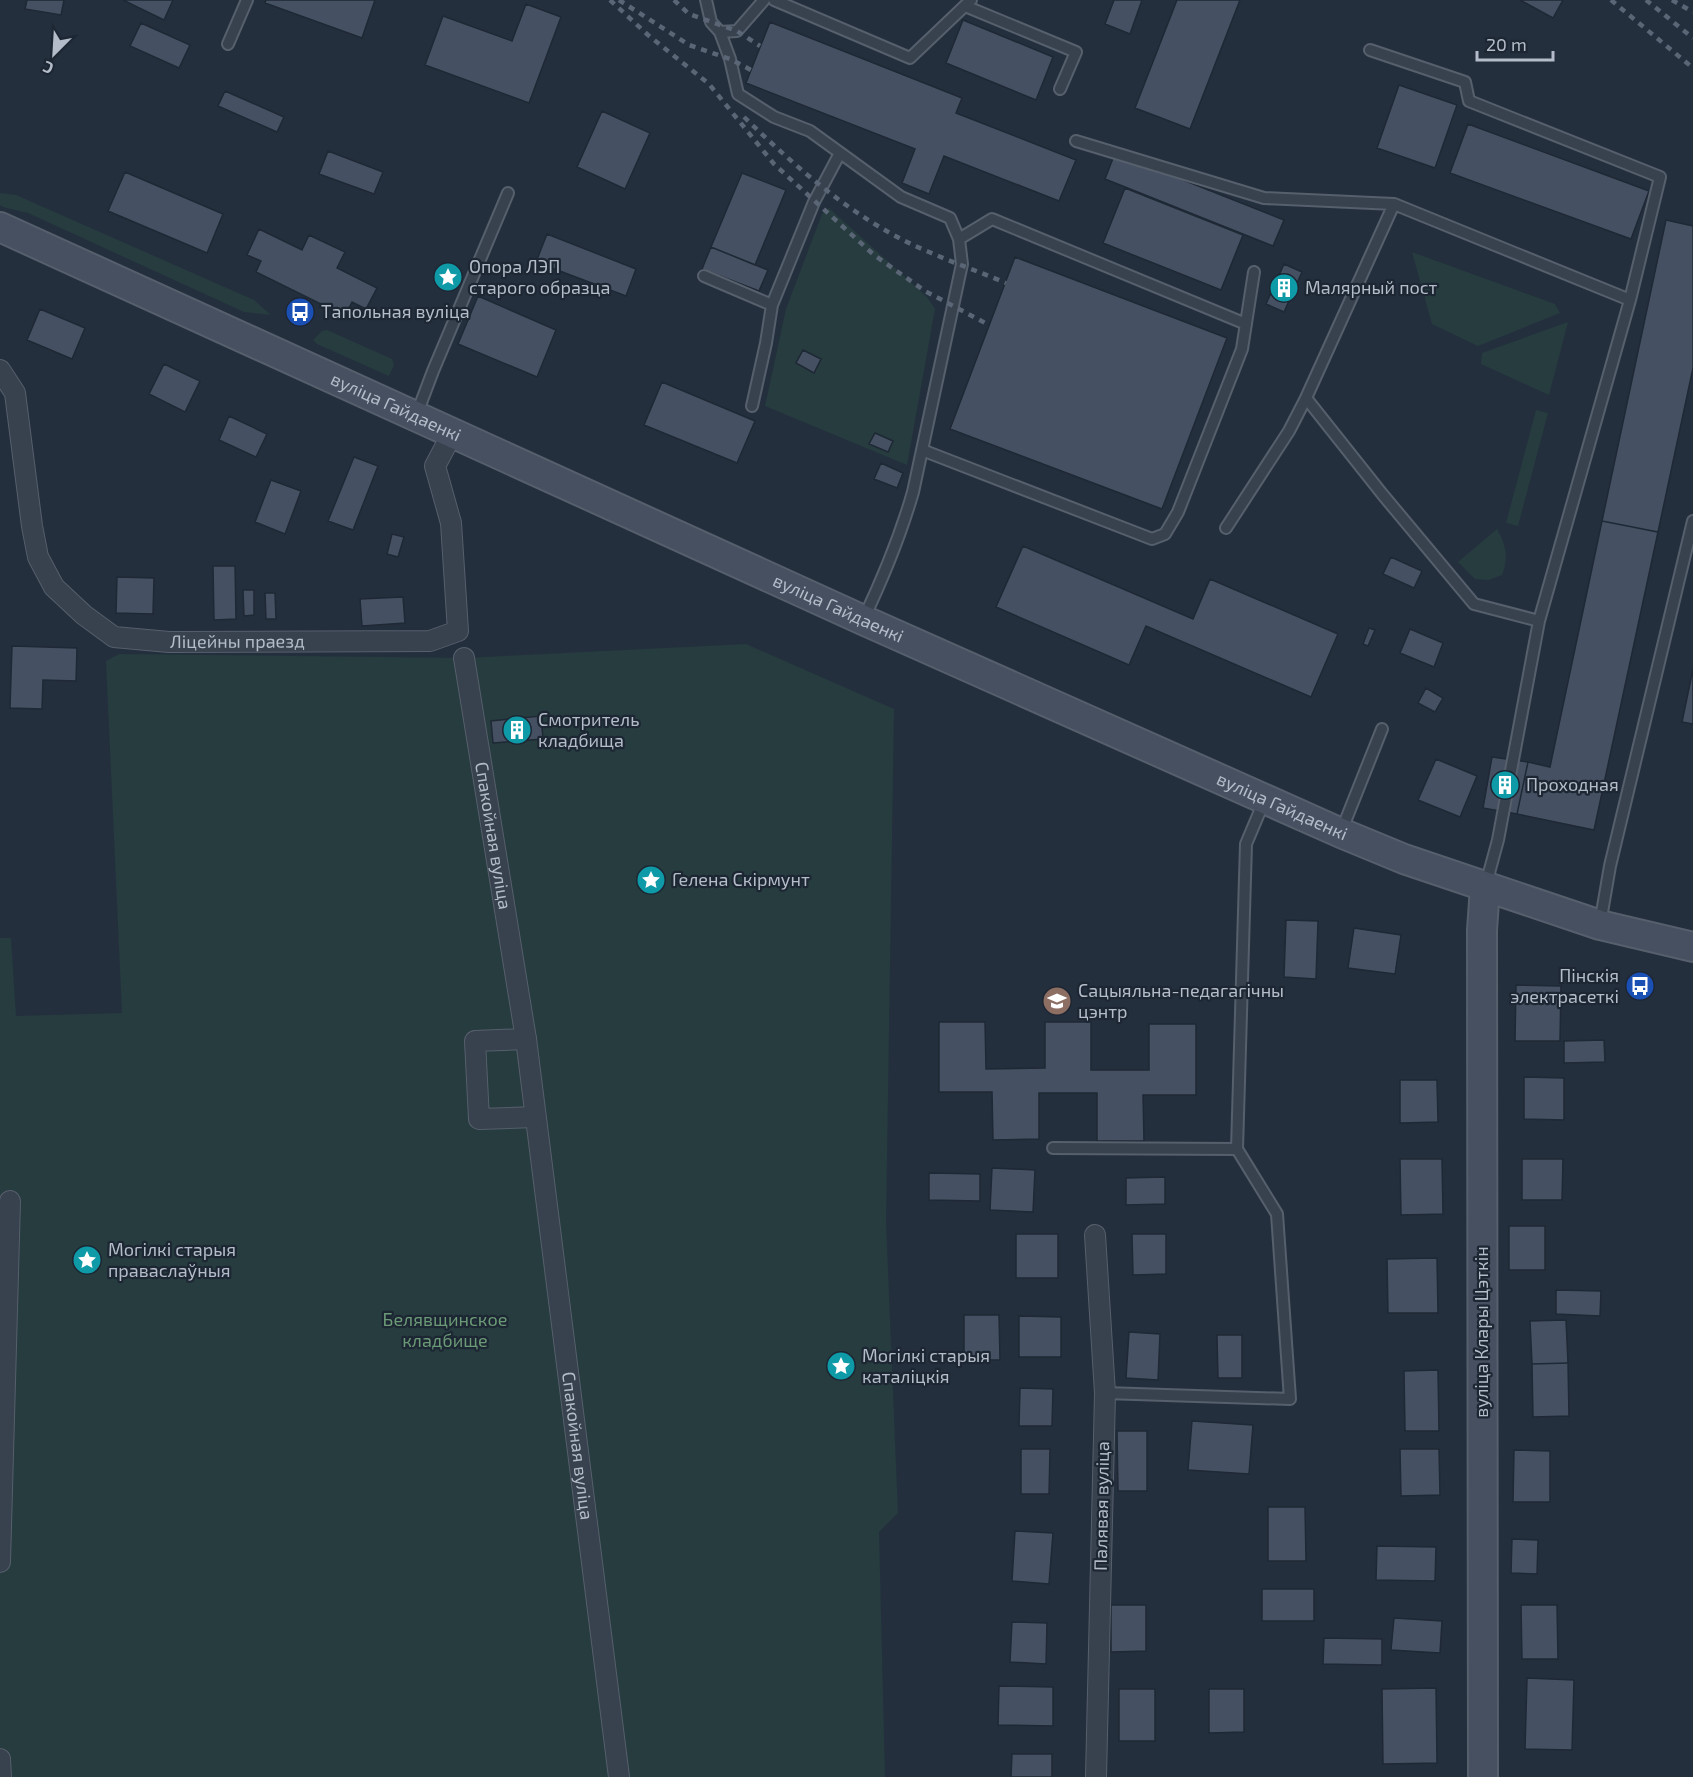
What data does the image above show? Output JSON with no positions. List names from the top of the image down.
{
  "streets": {
    "street": [
      "вуліца Гайдаенкі",
      "Ліцейны праезд",
      "Спакойная вуліца",
      "вуліца Клары Цэткін",
      "Палявая вуліца"
    ]
  },
  "crossings": [
    ["вуліца Гайдаенкі", "вуліца Клары Цэткін"],
    ["Ліцейны праезд", "Спакойная вуліца"]
  ],
  "parks": ["Белявщинское кладбище"],
  "places": {
    "place": [
      "Опора ЛЭП старого образца",
      "Гелена Скірмунт",
      "Могілкі старыя праваслаўныя",
      "Могілкі старыя каталіцкія"
    ],
    "building": ["Малярный пост", "Смотритель кладбища", "Проходная"],
    "bus stop": ["Тапольная вуліца", "Пінскія электрасеткі"],
    "school or university": ["Сацыяльна-педагагічны цэнтр"]
  },
  "scale_bar": "20 m",
  "north": "bottom left"
}
